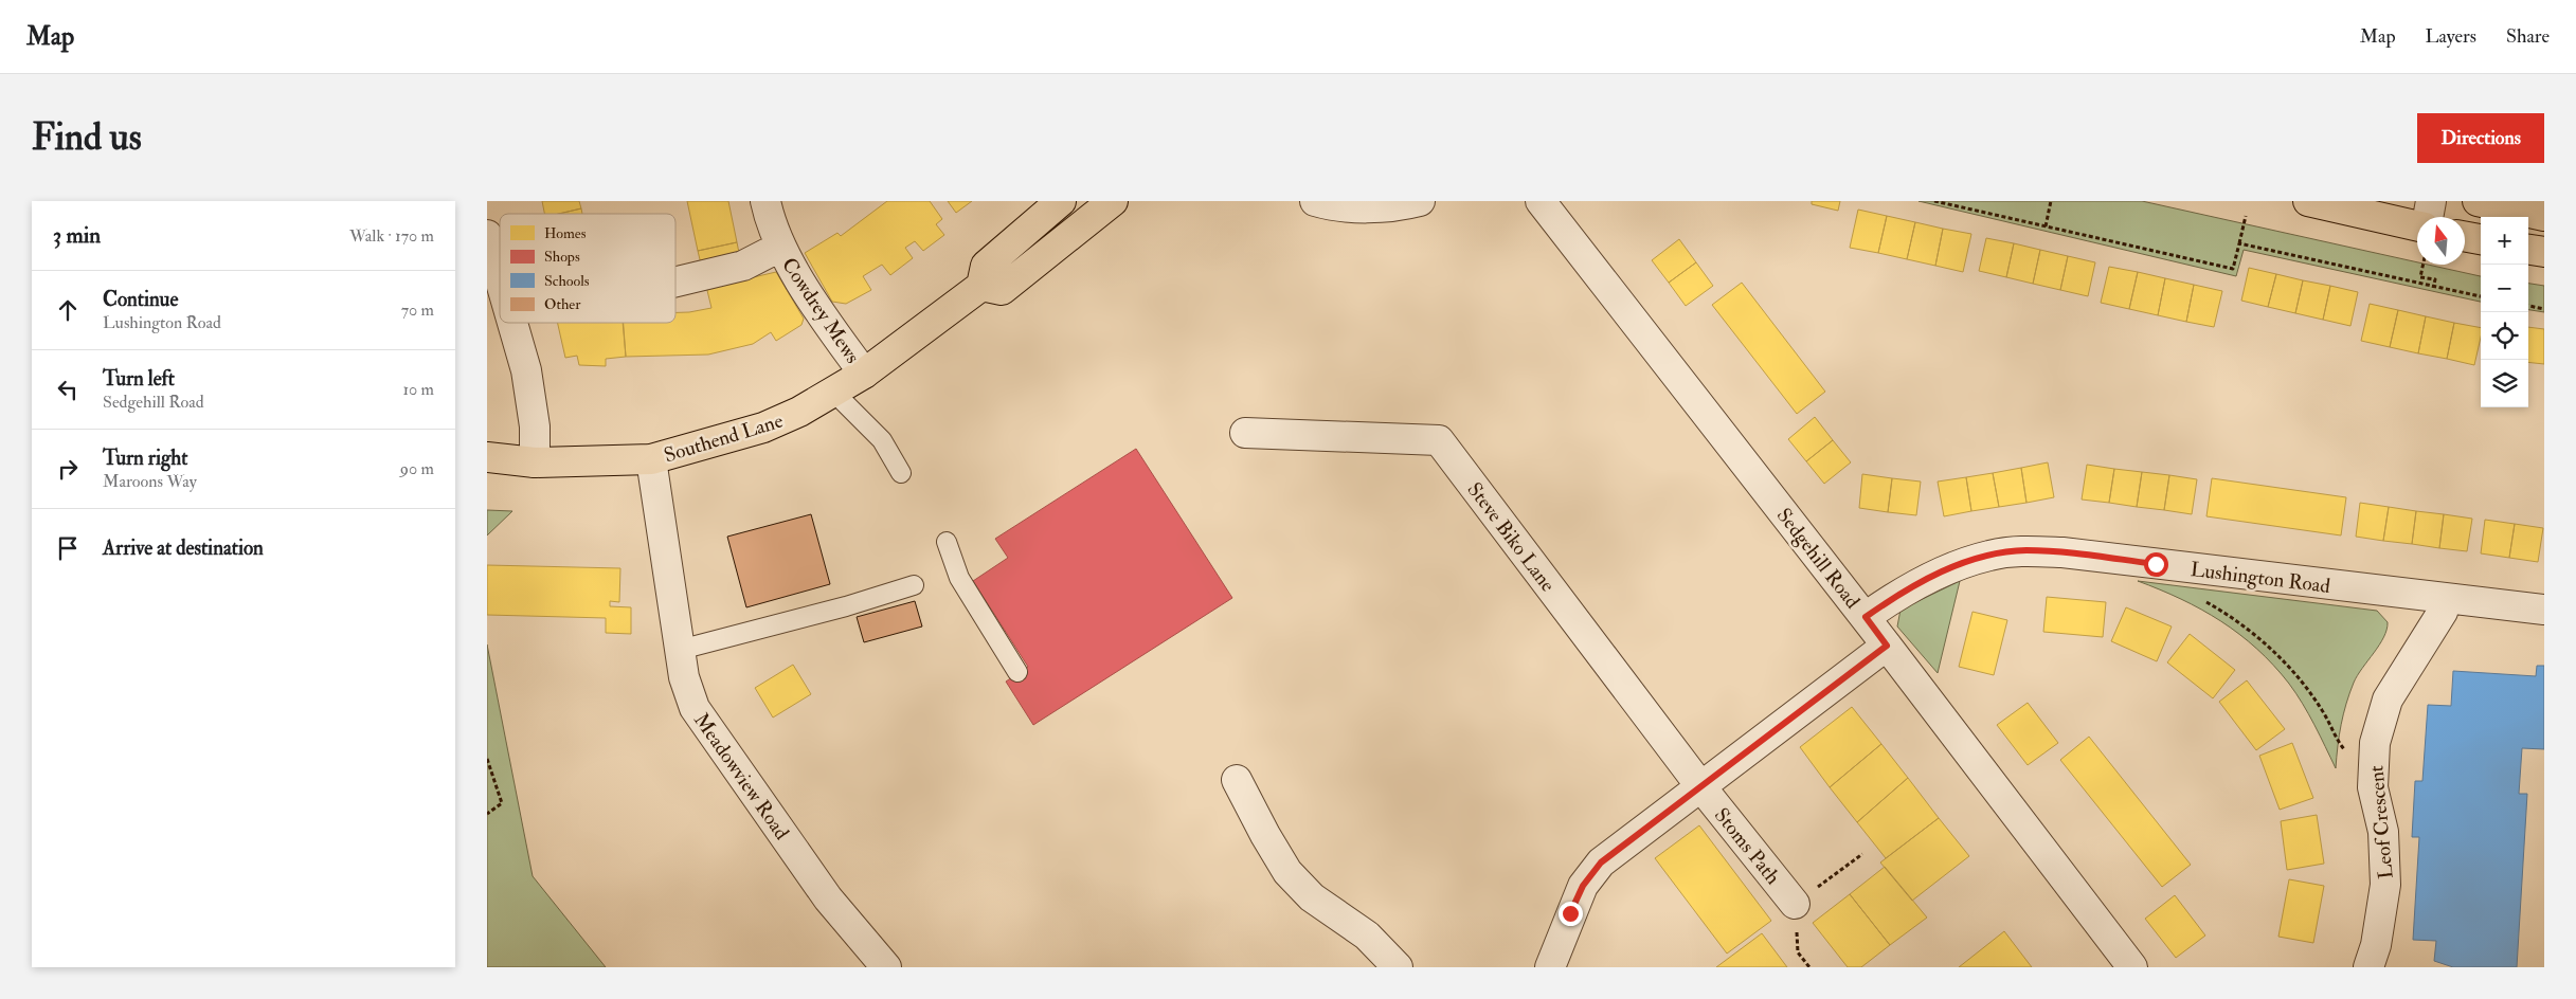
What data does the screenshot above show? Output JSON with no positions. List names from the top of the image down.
{
  "streets": {
    "main road": ["Southend Lane"],
    "street": [
      "Cowdrey Mews",
      "Steve Biko Lane",
      "Sedgehill Road",
      "Lushington Road",
      "Meadowview Road",
      "Leof Crescent",
      "Stoms Path"
    ]
  },
  "crossings": [
    ["Cowdrey Mews", "Southend Lane"],
    ["Southend Lane", "Meadowview Road"],
    ["Steve Biko Lane", "Stoms Path"],
    ["Sedgehill Road", "Lushington Road"],
    ["Lushington Road", "Leof Crescent"]
  ],
  "legend": [
    "Homes",
    "Shops",
    "Schools",
    "Other"
  ],
  "north": "top",
  "page": {
    "header": "Map",
    "nav": ["Map", "Layers", "Share"],
    "buttons": "Directions",
    "title": "Find us",
    "heading": ["3 min", "Walk · 170 m"],
    "map_buttons": ["+", "−"],
    "list": [
      ["Continue", "Lushington Road", "70 m"],
      ["Turn left", "Sedgehill Road", "10 m"],
      ["Turn right", "Maroons Way", "90 m"],
      "Arrive at destination"
    ]
  }
}
